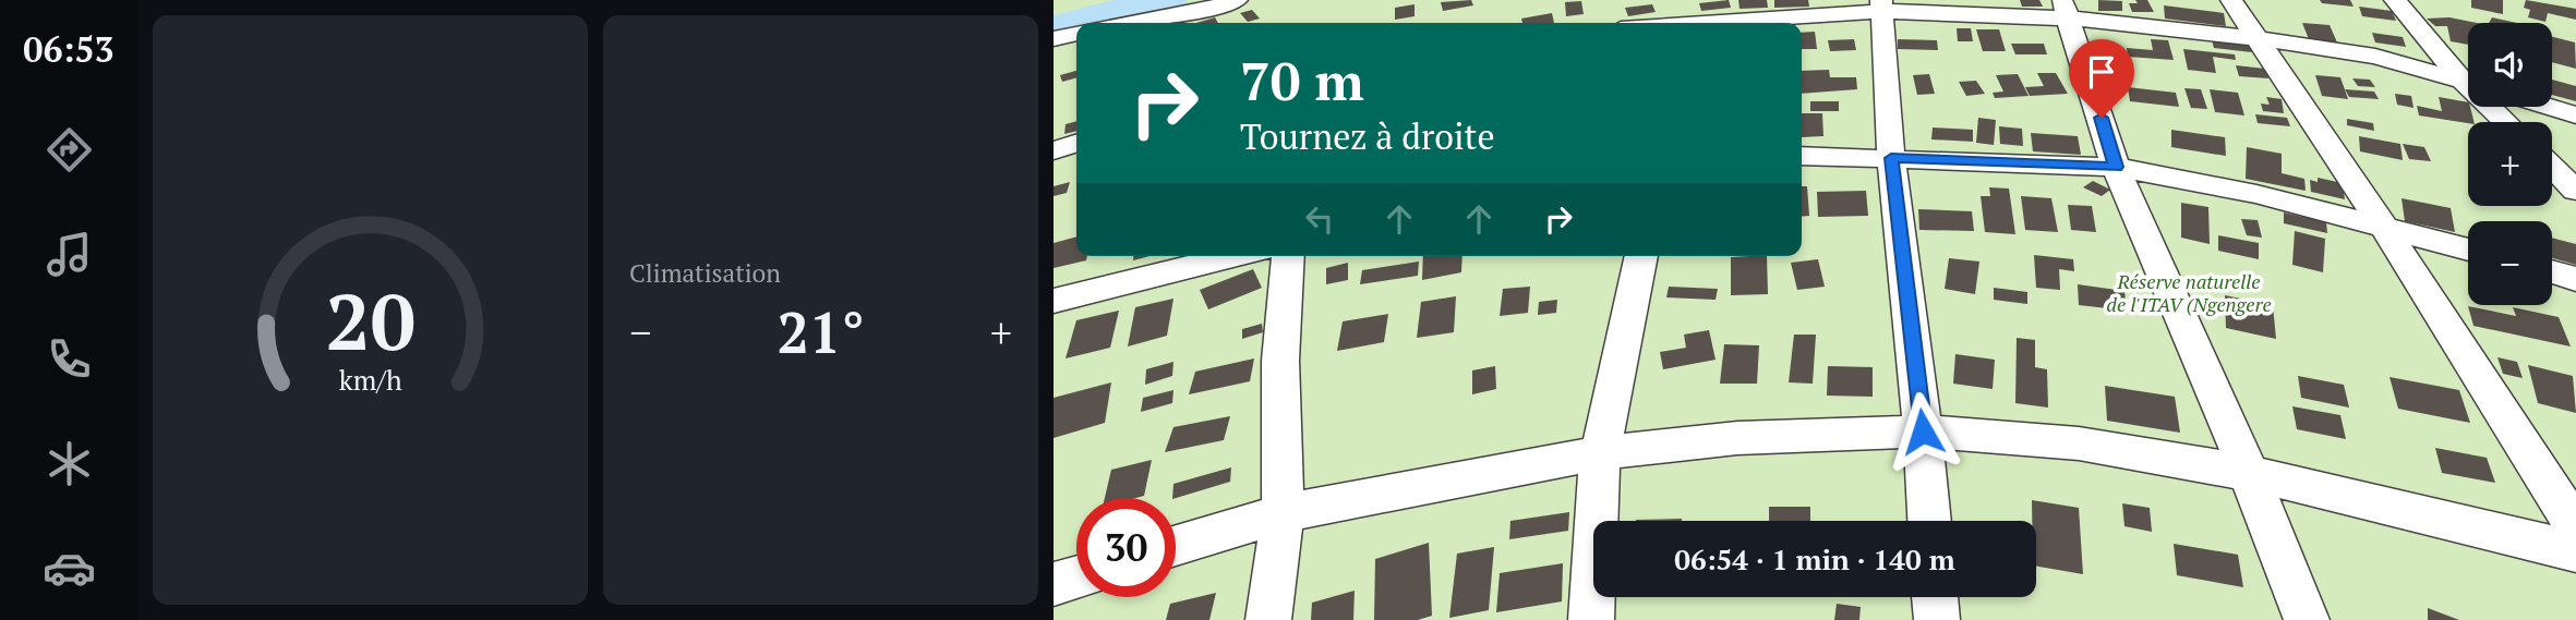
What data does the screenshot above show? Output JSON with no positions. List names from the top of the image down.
{
  "parks": ["Réserve naturelle de l'ITAV (Ngengere"],
  "page": {
    "tabs": "06:53",
    "tile": "Climatisation",
    "map_buttons": ["+", "−"],
    "turn": ["70 m", "Tournez à droite"],
    "heat": ["−", "21°", "+"],
    "limit": "30",
    "trip": "06:54 · 1 min · 140 m",
    "gauge": ["20", "km/h"]
  }
}
